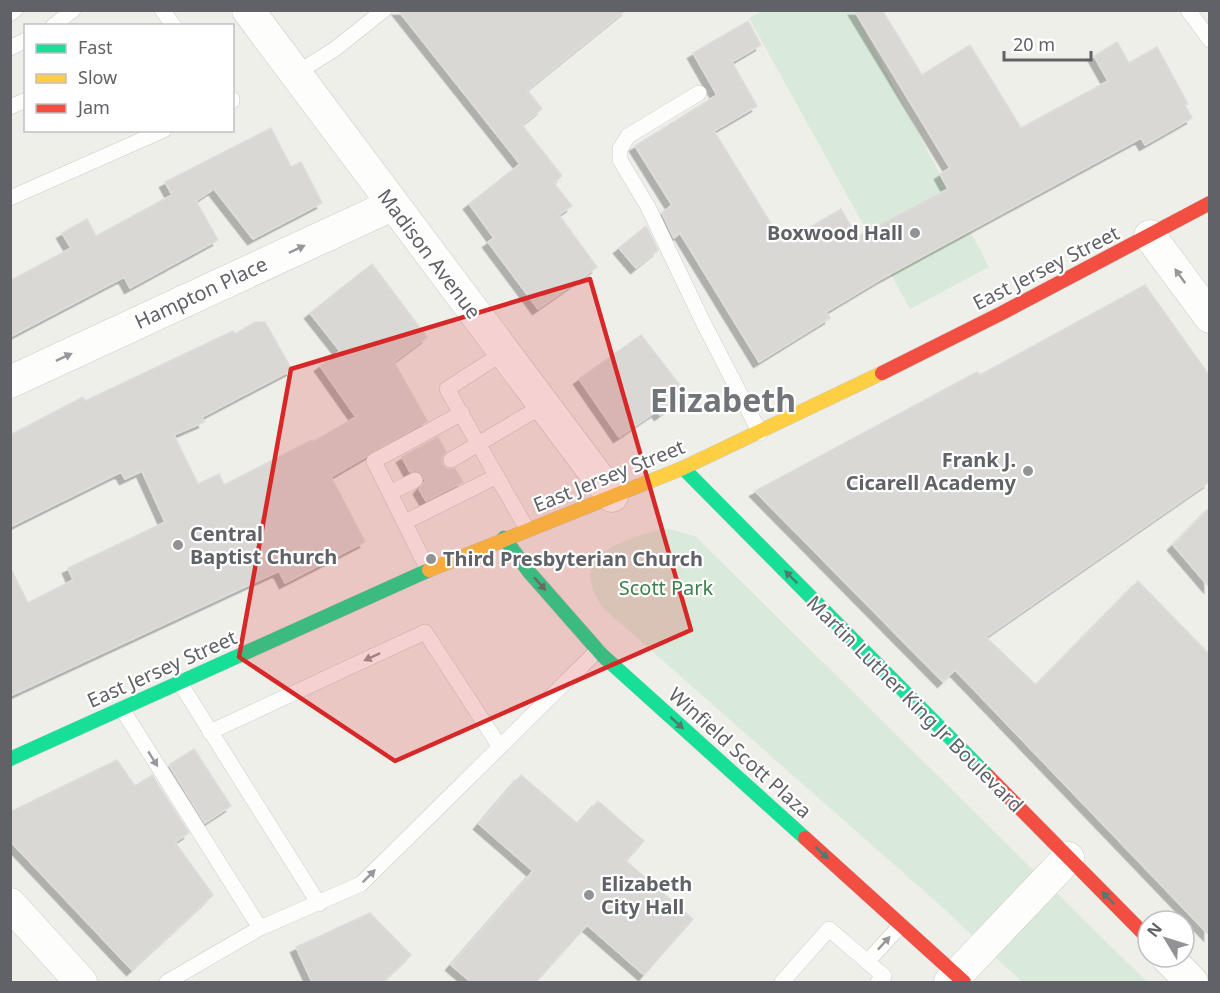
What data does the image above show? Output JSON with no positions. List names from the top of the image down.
{
  "streets": {
    "street": [
      "Madison Avenue",
      "East Jersey Street",
      "Hampton Place",
      "Martin Luther King Jr Boulevard",
      "Winfield Scott Plaza"
    ]
  },
  "crossings": [
    ["Madison Avenue", "East Jersey Street"],
    ["Madison Avenue", "Hampton Place"],
    ["East Jersey Street", "Martin Luther King Jr Boulevard"],
    ["East Jersey Street", "Winfield Scott Plaza"]
  ],
  "one_way": ["Hampton Place", "Martin Luther King Jr Boulevard", "Winfield Scott Plaza"],
  "districts": ["Elizabeth"],
  "parks": ["Scott Park"],
  "places": [
    "Boxwood Hall",
    "Frank J. Cicarell Academy",
    "Central Baptist Church",
    "Third Presbyterian Church",
    "Elizabeth City Hall"
  ],
  "legend": ["Fast", "Slow", "Jam"],
  "scale_bar": "20 m",
  "north": "top left"
}
